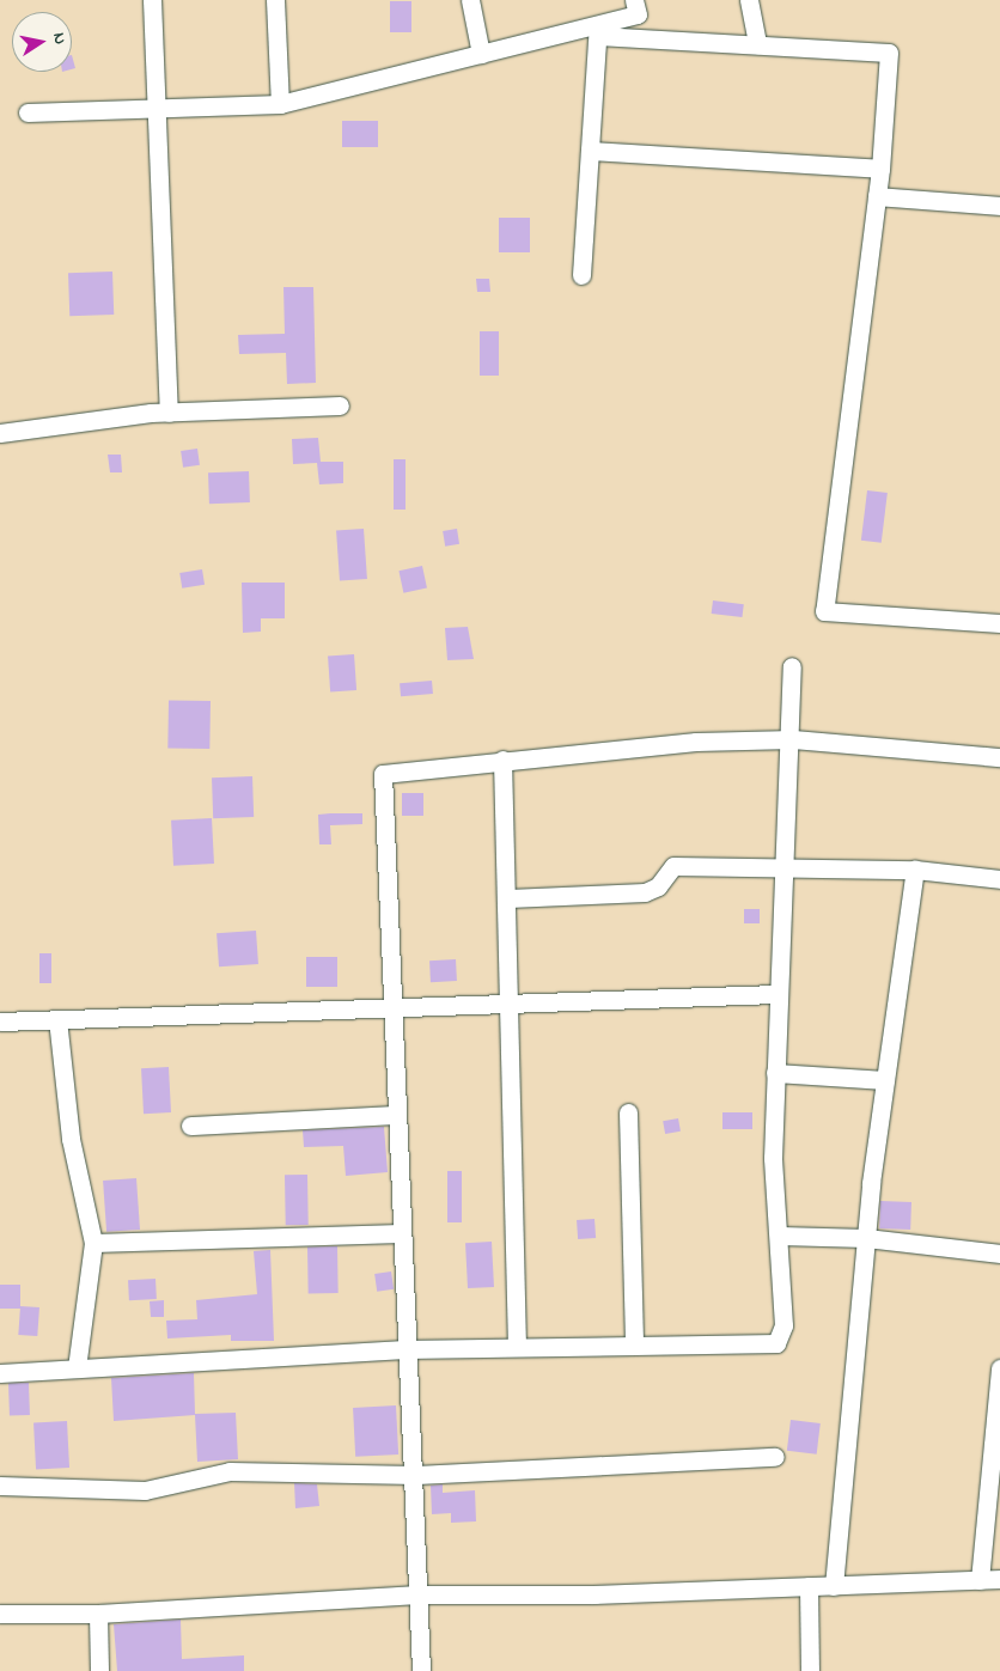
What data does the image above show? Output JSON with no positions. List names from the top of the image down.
{
  "north": "right"
}
